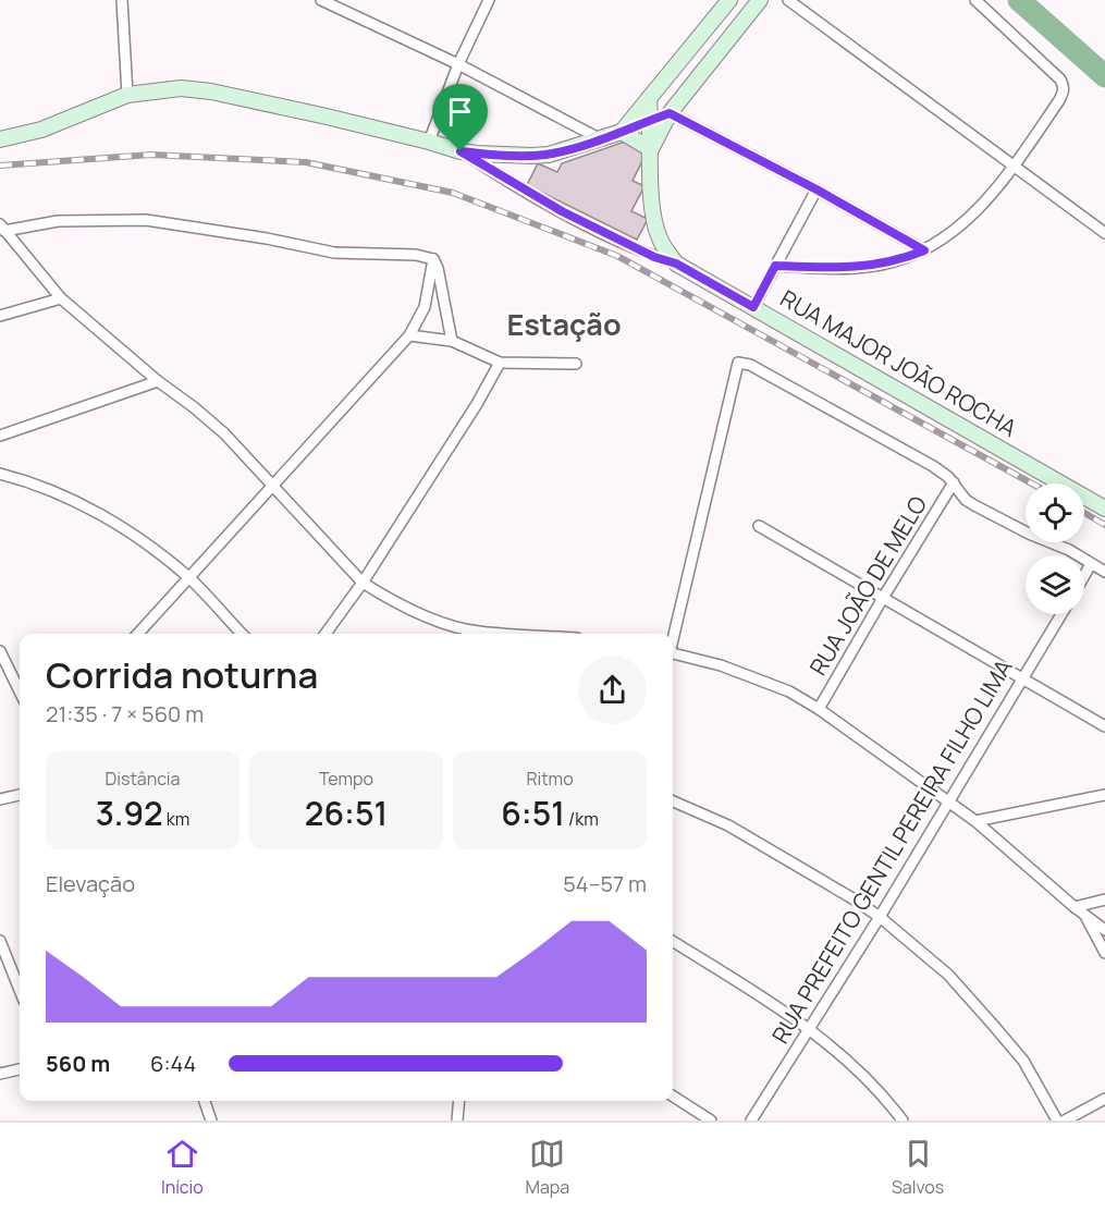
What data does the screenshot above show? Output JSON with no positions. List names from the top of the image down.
{
  "streets": {
    "main road": ["RUA MAJOR JOÃO ROCHA"],
    "street": ["RUA JOÃO DE MELO", "RUA PREFEITO GENTIL PEREIRA FILHO LIMA"]
  },
  "districts": ["Estação"],
  "page": {
    "heading": ["Corrida noturna", "21:35 · 7 × 560 m"],
    "stats": [
      ["Distância", "3.92 km"],
      ["Tempo", "26:51"],
      ["Ritmo", "6:51 /km"]
    ],
    "chart": ["Elevação", "54–57 m"],
    "list": [
      {
        "name": "560 m",
        "note": "6:44"
      }
    ],
    "tabs": ["Início", "Mapa", "Salvos"]
  }
}
